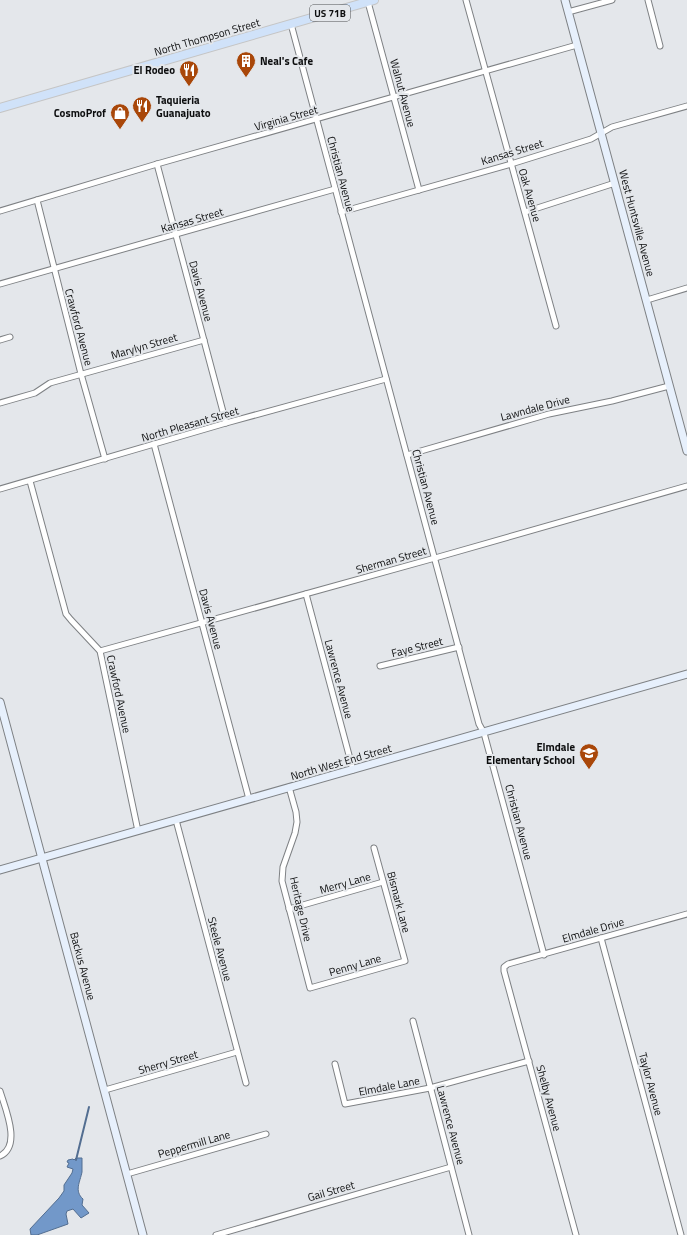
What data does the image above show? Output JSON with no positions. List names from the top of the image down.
{
  "streets": {
    "main road": ["US 71B", "North Thompson Street"],
    "street": [
      "Walnut Avenue",
      "Virginia Street",
      "Kansas Street",
      "Christian Avenue",
      "Oak Avenue",
      "West Huntsville Avenue",
      "Davis Avenue",
      "Crawford Avenue",
      "Marylyn Street",
      "Lawndale Drive",
      "North Pleasant Street",
      "Sherman Street",
      "Faye Street",
      "Lawrence Avenue",
      "North West End Street",
      "Merry Lane",
      "Bismark Lane",
      "Heritage Drive",
      "Elmdale Drive",
      "Steele Avenue",
      "Penny Lane",
      "Backus Avenue",
      "Sherry Street",
      "Taylor Avenue",
      "Elmdale Lane",
      "Shelby Avenue",
      "Peppermill Lane",
      "Gail Street"
    ]
  },
  "crossings": [
    ["North Thompson Street", "Walnut Avenue"],
    ["North Thompson Street", "Christian Avenue"],
    ["Walnut Avenue", "Virginia Street"],
    ["Walnut Avenue", "Kansas Street"],
    ["Virginia Street", "Christian Avenue"],
    ["Virginia Street", "Oak Avenue"],
    ["Virginia Street", "West Huntsville Avenue"],
    ["Virginia Street", "Davis Avenue"],
    ["Virginia Street", "Crawford Avenue"],
    ["Kansas Street", "Christian Avenue"],
    ["Kansas Street", "Oak Avenue"],
    ["Kansas Street", "West Huntsville Avenue"],
    ["Kansas Street", "Davis Avenue"],
    ["Kansas Street", "Crawford Avenue"],
    ["Christian Avenue", "Lawndale Drive"],
    ["Christian Avenue", "North Pleasant Street"],
    ["Christian Avenue", "Sherman Street"],
    ["Christian Avenue", "Faye Street"],
    ["Christian Avenue", "North West End Street"],
    ["Christian Avenue", "Elmdale Drive"],
    ["West Huntsville Avenue", "Lawndale Drive"],
    ["Davis Avenue", "Marylyn Street"],
    ["Davis Avenue", "North Pleasant Street"],
    ["Davis Avenue", "Sherman Street"],
    ["Davis Avenue", "North West End Street"],
    ["Crawford Avenue", "Marylyn Street"],
    ["Crawford Avenue", "North Pleasant Street"],
    ["Crawford Avenue", "Sherman Street"],
    ["Crawford Avenue", "North West End Street"],
    ["Sherman Street", "Lawrence Avenue"],
    ["Lawrence Avenue", "North West End Street"],
    ["Lawrence Avenue", "Elmdale Lane"],
    ["Lawrence Avenue", "Gail Street"],
    ["North West End Street", "Heritage Drive"],
    ["North West End Street", "Steele Avenue"],
    ["North West End Street", "Backus Avenue"],
    ["Merry Lane", "Bismark Lane"],
    ["Merry Lane", "Heritage Drive"],
    ["Bismark Lane", "Penny Lane"],
    ["Heritage Drive", "Penny Lane"],
    ["Elmdale Drive", "Taylor Avenue"],
    ["Elmdale Drive", "Shelby Avenue"],
    ["Steele Avenue", "Sherry Street"],
    ["Backus Avenue", "Sherry Street"],
    ["Backus Avenue", "Peppermill Lane"],
    ["Elmdale Lane", "Shelby Avenue"]
  ],
  "places": {
    "building": ["Neal's Cafe"],
    "restaurant": ["El Rodeo", "Taquieria Guanajuato"],
    "shop": ["CosmoProf"],
    "school or university": ["Elmdale Elementary School"]
  }
}
